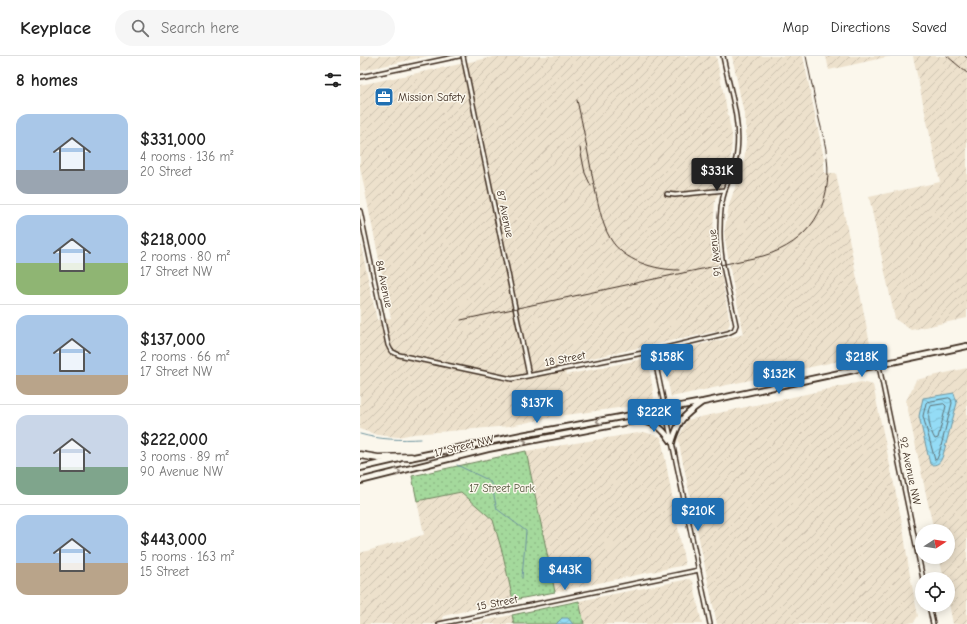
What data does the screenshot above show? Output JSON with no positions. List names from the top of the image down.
{
  "streets": {
    "main road": ["17 Street NW"],
    "street": [
      "87 Avenue",
      "91 Avenue",
      "84 Avenue",
      "18 Street",
      "92 Avenue NW",
      "15 Street"
    ]
  },
  "crossings": [
    ["87 Avenue", "18 Street"],
    ["91 Avenue", "18 Street"],
    ["84 Avenue", "18 Street"],
    ["17 Street NW", "92 Avenue NW"]
  ],
  "parks": ["17 Street Park"],
  "places": {
    "office": ["Mission Safety"]
  },
  "north": "right",
  "page": {
    "header": "Keyplace",
    "search": "Search here",
    "nav": ["Map", "Directions", "Saved"],
    "heading": "8 homes",
    "list": [
      {
        "name": "$331,000",
        "note": "4 rooms · 136 m² · 20 Street"
      },
      {
        "name": "$218,000",
        "note": "2 rooms · 80 m² · 17 Street NW"
      },
      {
        "name": "$137,000",
        "note": "2 rooms · 66 m² · 17 Street NW"
      },
      {
        "name": "$222,000",
        "note": "3 rooms · 89 m² · 90 Avenue NW"
      },
      {
        "name": "$443,000",
        "note": "5 rooms · 163 m² · 15 Street"
      }
    ],
    "price": [
      "$331K",
      "$158K",
      "$218K",
      "$132K",
      "$137K",
      "$222K",
      "$210K",
      "$443K"
    ]
  }
}
